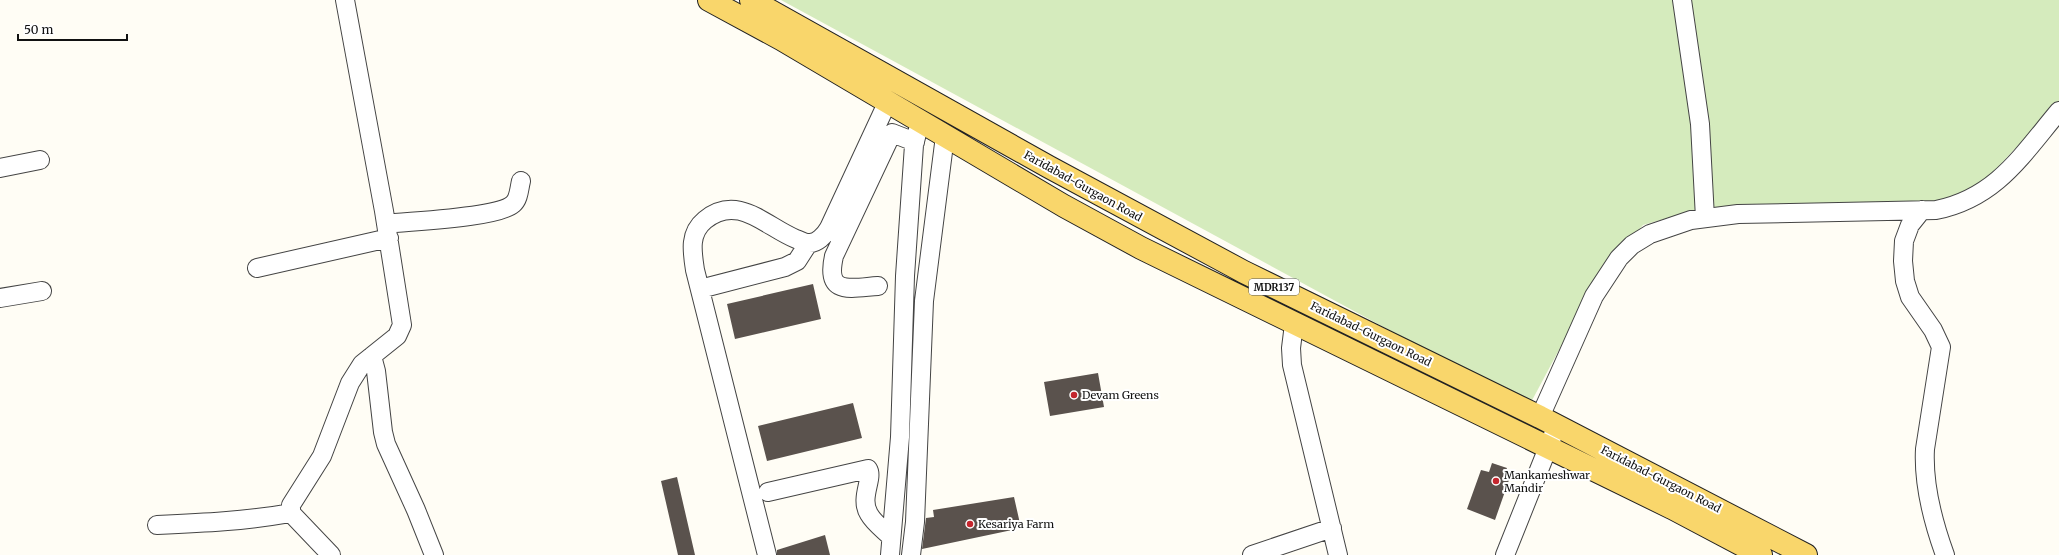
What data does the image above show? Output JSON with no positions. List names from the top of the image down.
{
  "streets": {
    "main road": ["Faridabad-Gurgaon Road", "MDR137"]
  },
  "places": ["Devam Greens", "Mankameshwar Mandir", "Kesariya Farm"],
  "scale_bar": "50 m"
}
